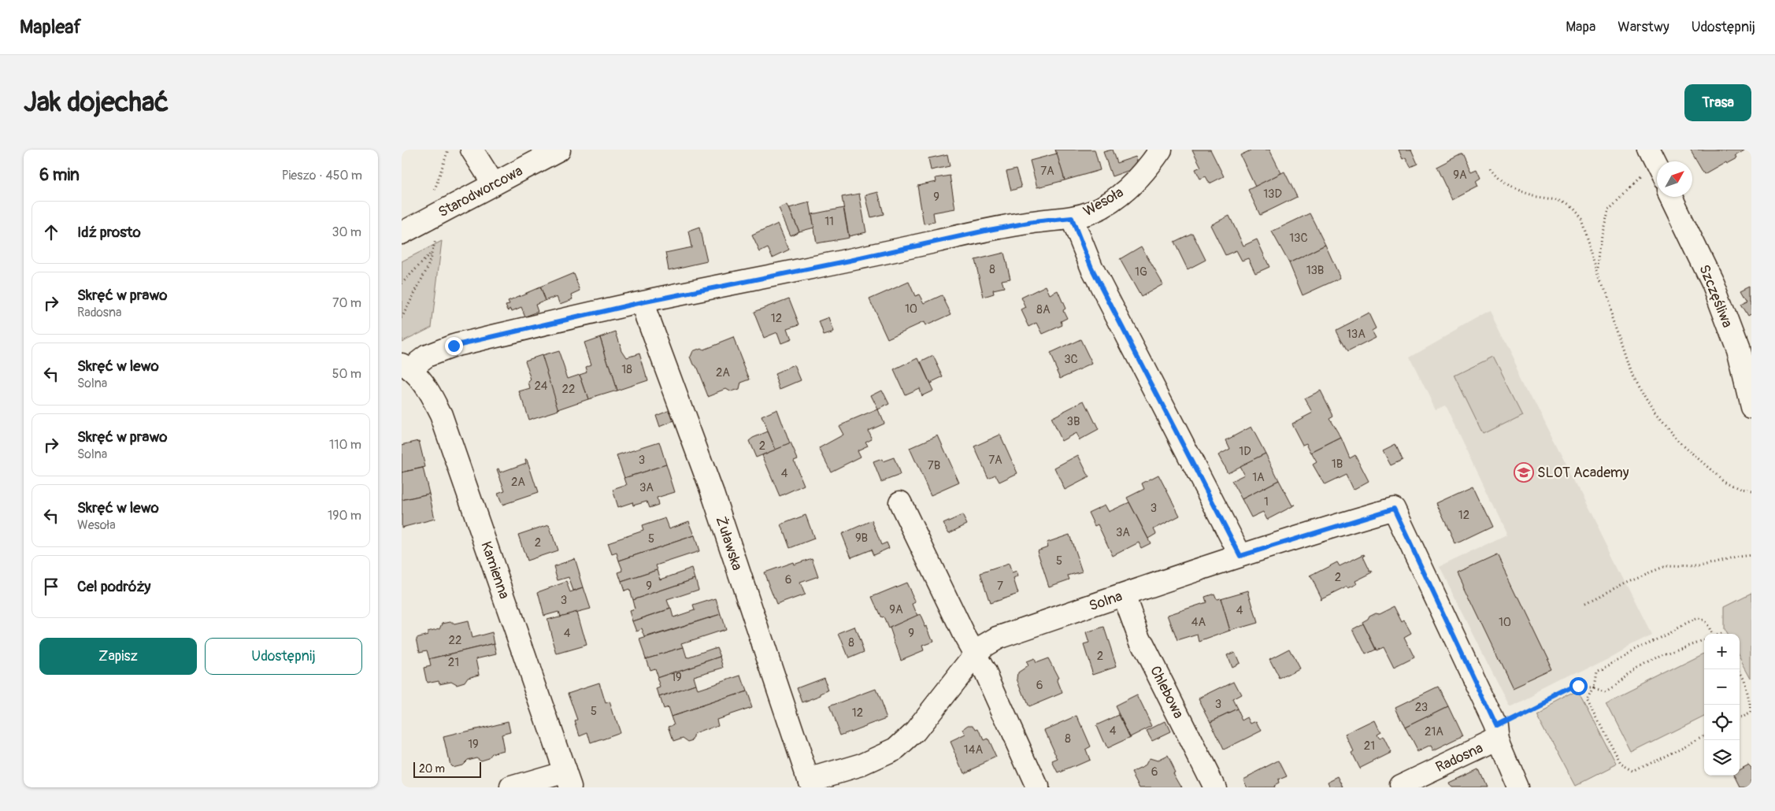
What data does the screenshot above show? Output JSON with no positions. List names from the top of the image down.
{
  "streets": {
    "street": [
      "Starodworcowa",
      "Wesoła",
      "Szczęśliwa",
      "Żuławska",
      "Kamienna",
      "Solna",
      "Chlebowa",
      "Radosna"
    ]
  },
  "crossings": [
    ["Wesoła", "Żuławska"],
    ["Wesoła", "Kamienna"],
    ["Żuławska", "Solna"],
    ["Solna", "Chlebowa"],
    ["Solna", "Radosna"]
  ],
  "places": {
    "school or university": ["SLOT Academy"]
  },
  "house_numbers": [
    "7A",
    "9A",
    "13D",
    "9",
    "11",
    "13C",
    "8",
    "13B",
    "1G",
    "10",
    "8A",
    "12",
    "13A",
    "3C",
    "18",
    "2A",
    "24",
    "22",
    "3B",
    "2",
    "1D",
    "3",
    "7A",
    "1B",
    "7B",
    "4",
    "1A",
    "2A",
    "3A",
    "1",
    "3",
    "12",
    "3A",
    "9B",
    "5",
    "2",
    "5",
    "2",
    "6",
    "9",
    "7",
    "3",
    "9A",
    "4",
    "4A",
    "10",
    "4",
    "9",
    "22",
    "8",
    "2",
    "21",
    "19",
    "6",
    "3",
    "23",
    "5",
    "12",
    "4",
    "21A",
    "8",
    "19",
    "21",
    "14A",
    "6"
  ],
  "scale_bar": "20 m",
  "north": "top right",
  "page": {
    "header": "Mapleaf",
    "nav": ["Mapa", "Warstwy", "Udostępnij"],
    "buttons": [
      "Trasa",
      ["Zapisz", "Udostępnij"]
    ],
    "title": "Jak dojechać",
    "heading": ["6 min", "Pieszo · 450 m"],
    "list": [
      ["Idź prosto", "30 m"],
      ["Skręć w prawo", "Radosna", "70 m"],
      ["Skręć w lewo", "Solna", "50 m"],
      ["Skręć w prawo", "Solna", "110 m"],
      ["Skręć w lewo", "Wesoła", "190 m"],
      "Cel podróży"
    ],
    "map_buttons": ["+", "−"],
    "scale": "20 m"
  }
}
